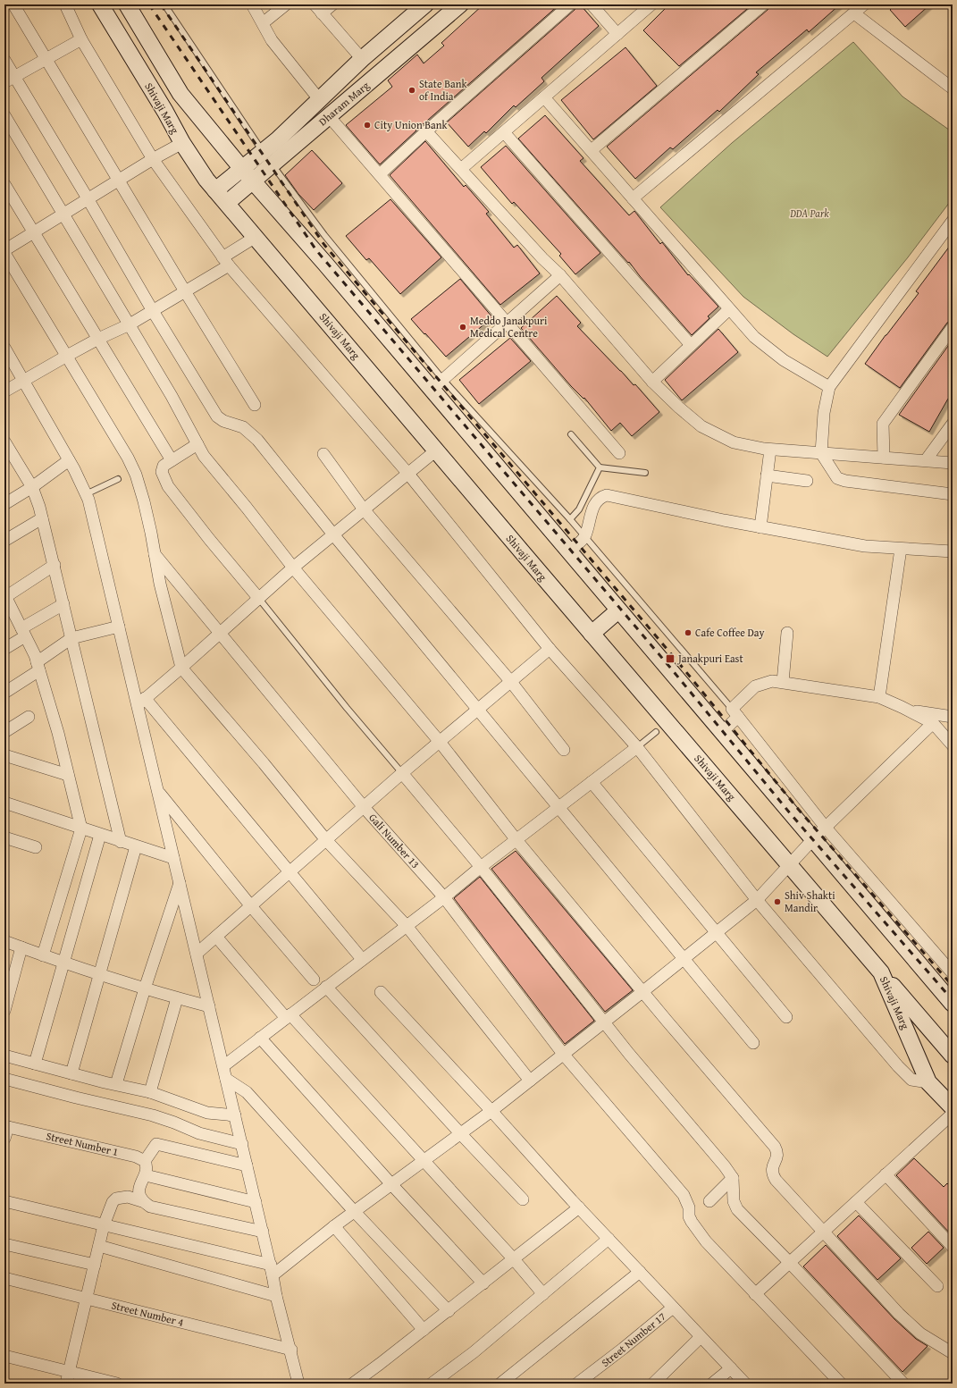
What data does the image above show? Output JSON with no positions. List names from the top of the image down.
{
  "streets": {
    "main road": ["Dharam Marg", "Shivaji Marg"],
    "street": [
      "Gali Number 13",
      "Street Number 1",
      "Street Number 4",
      "Street Number 17"
    ]
  },
  "crossings": [
    ["Dharam Marg", "Shivaji Marg"]
  ],
  "parks": ["DDA Park"],
  "places": {
    "other": [
      "State Bank of India",
      "City Union Bank",
      "Meddo Janakpuri Medical Centre",
      "Cafe Coffee Day",
      "Shiv Shakti Mandir"
    ],
    "transit": ["Janakpuri East"]
  }
}
